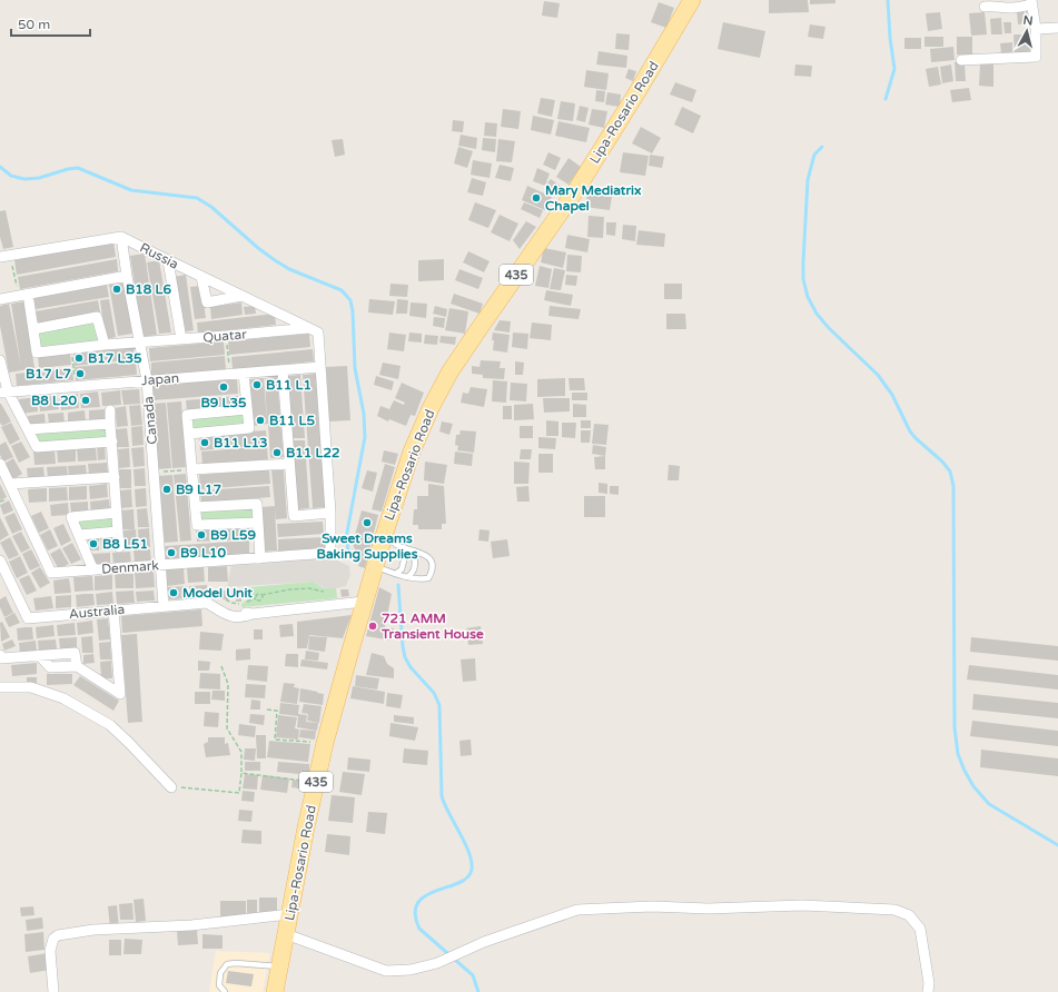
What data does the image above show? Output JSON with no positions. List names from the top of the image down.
{
  "streets": {
    "main road": ["Lipa-Rosario Road", "435"],
    "street": [
      "Russia",
      "Quatar",
      "Japan",
      "Canada",
      "Denmark",
      "Australia"
    ]
  },
  "crossings": [
    ["Lipa-Rosario Road", "Australia"],
    ["Russia", "Quatar"],
    ["Russia", "Canada"],
    ["Quatar", "Canada"],
    ["Japan", "Canada"],
    ["Canada", "Denmark"],
    ["Canada", "Australia"]
  ],
  "places": [
    "Mary Mediatrix Chapel",
    "B18 L6",
    "B17 L35",
    "B17 L7",
    "B11 L1",
    "B9 L35",
    "B8 L20",
    "B11 L5",
    "B11 L13",
    "B11 L22",
    "B9 L17",
    "Sweet Dreams Baking Supplies",
    "B9 L59",
    "B8 L51",
    "B9 L10",
    "Model Unit",
    "721 AMM Transient House"
  ],
  "scale_bar": "50 m",
  "north": "top"
}
